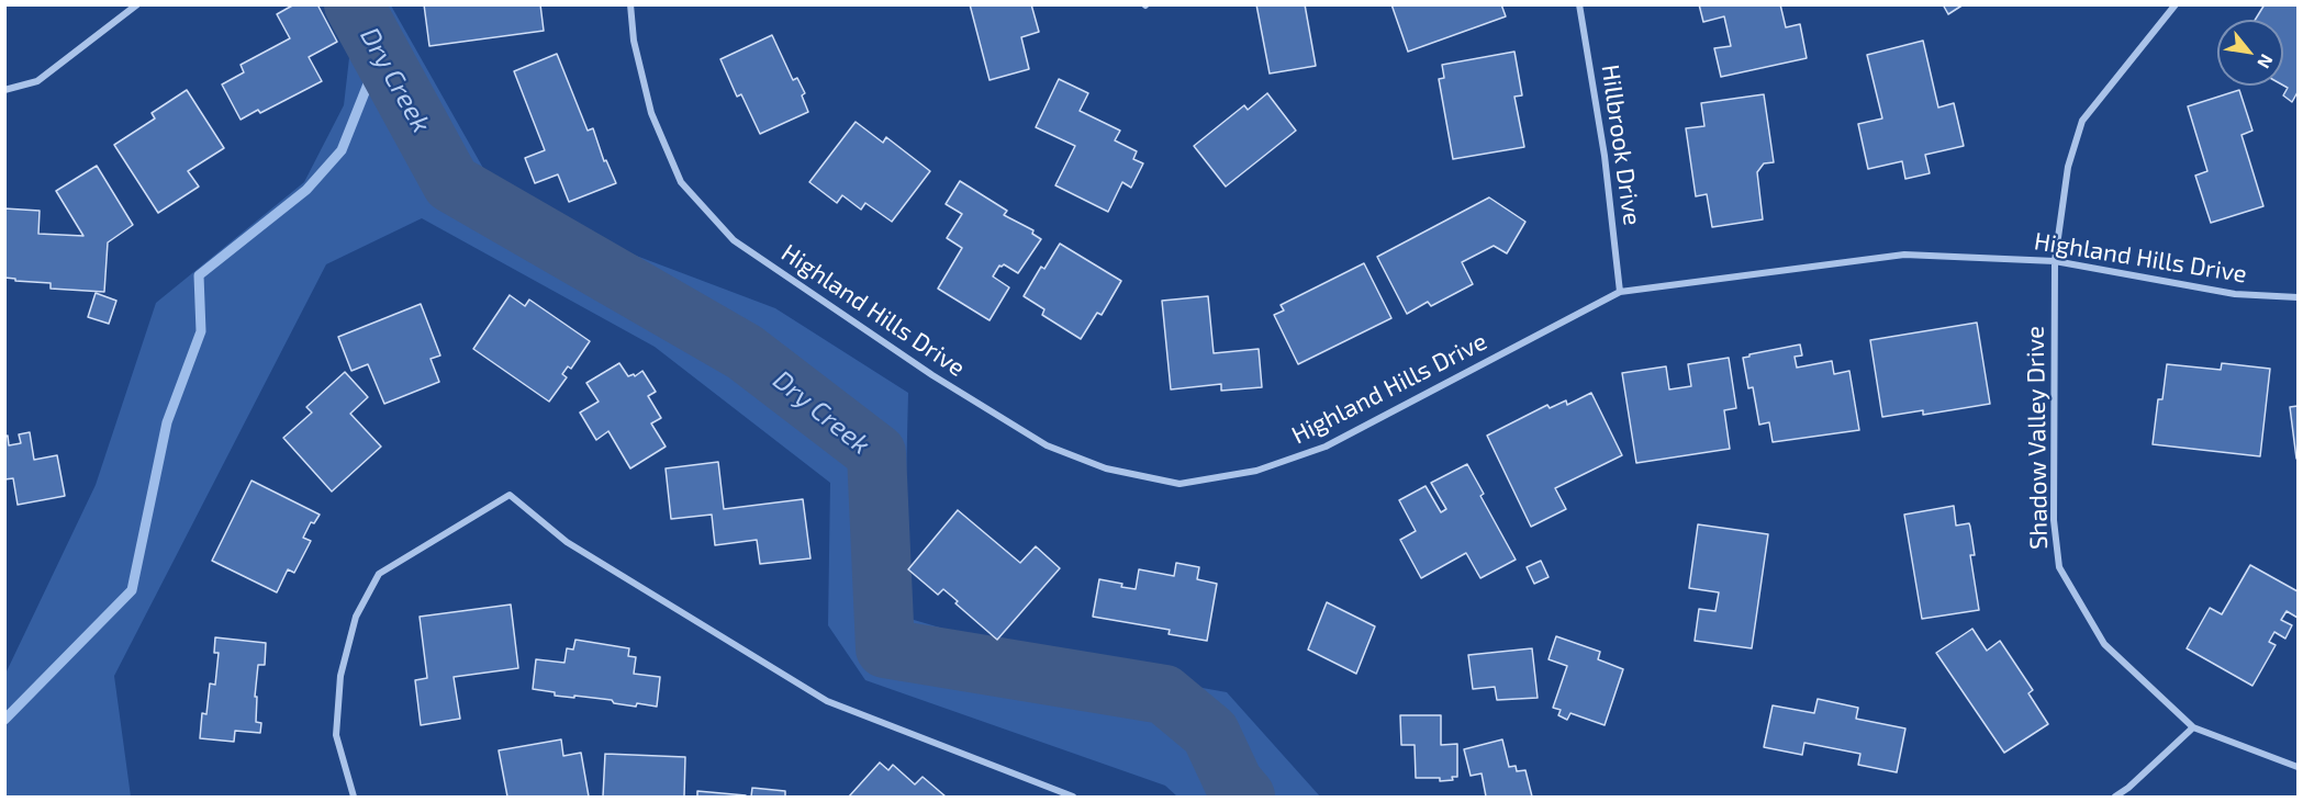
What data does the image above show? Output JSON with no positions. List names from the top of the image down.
{
  "streets": {
    "street": ["Hillbrook Drive", "Highland Hills Drive", "Shadow Valley Drive"]
  },
  "crossings": [
    ["Hillbrook Drive", "Highland Hills Drive"],
    ["Highland Hills Drive", "Shadow Valley Drive"]
  ],
  "water": ["Dry Creek"],
  "north": "bottom right"
}
